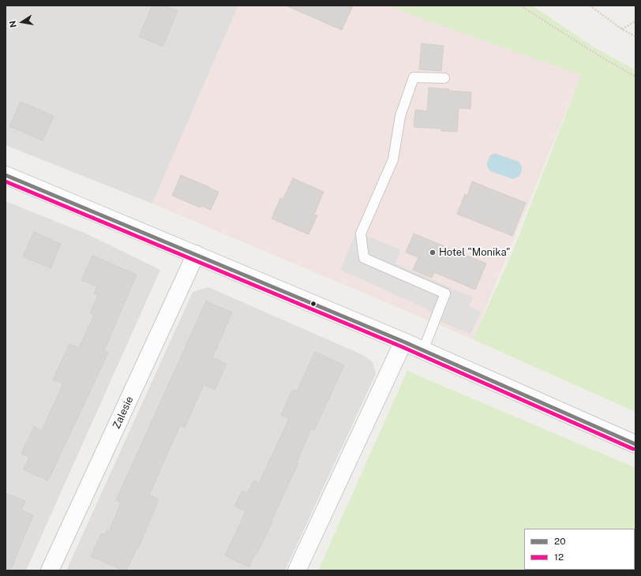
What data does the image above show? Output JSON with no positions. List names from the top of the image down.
{
  "streets": {
    "street": ["Zalesie"]
  },
  "places": ["Hotel \"Monika\""],
  "lines": ["transit line 20", "transit line 12"],
  "legend": ["20", "12"],
  "north": "left"
}
